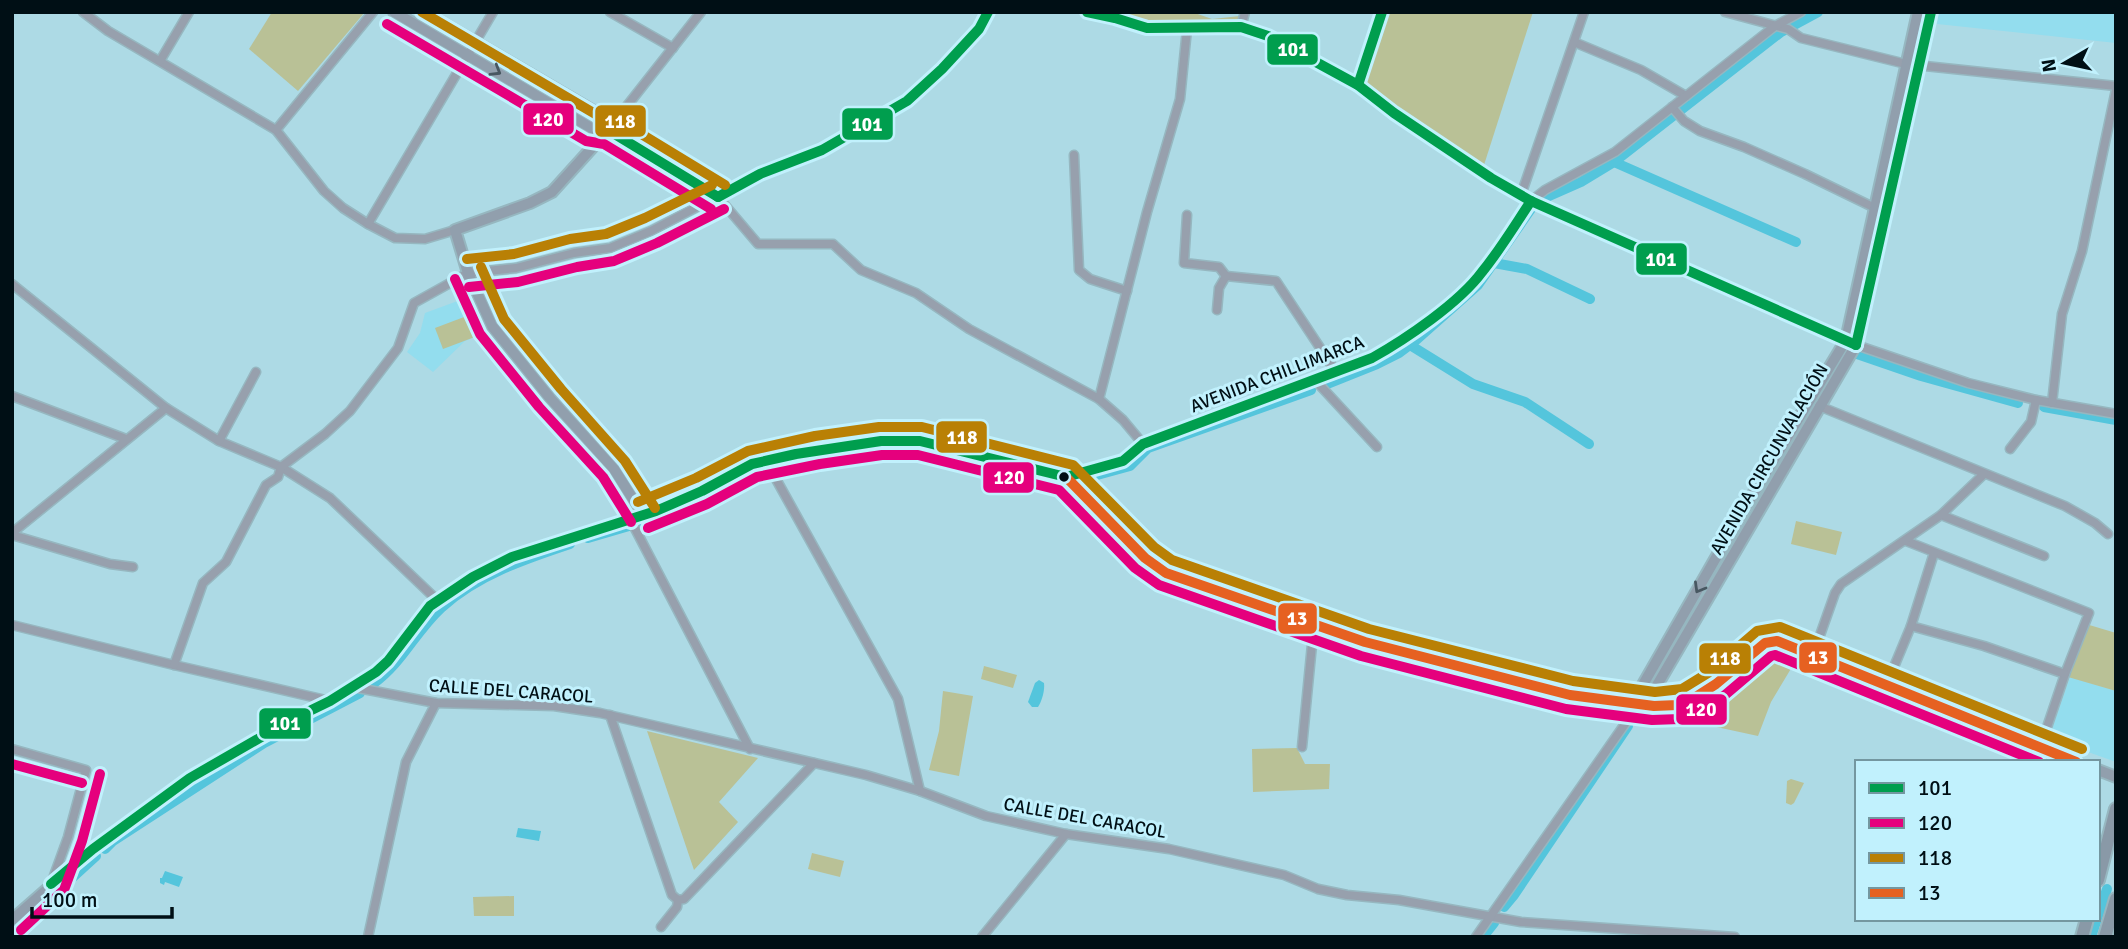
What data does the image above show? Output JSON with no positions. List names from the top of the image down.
{
  "streets": {
    "street": ["AVENIDA CHILLIMARCA", "AVENIDA CIRCUNVALACIÓN", "CALLE DEL CARACOL"]
  },
  "crossings": [
    ["AVENIDA CHILLIMARCA", "CALLE DEL CARACOL"],
    ["AVENIDA CIRCUNVALACIÓN", "CALLE DEL CARACOL"]
  ],
  "lines": [
    "transit line 101",
    "transit line 118",
    "transit line 120",
    "transit line 13"
  ],
  "legend": [
    "101",
    "120",
    "118",
    "13"
  ],
  "scale_bar": "100 m",
  "north": "left"
}
